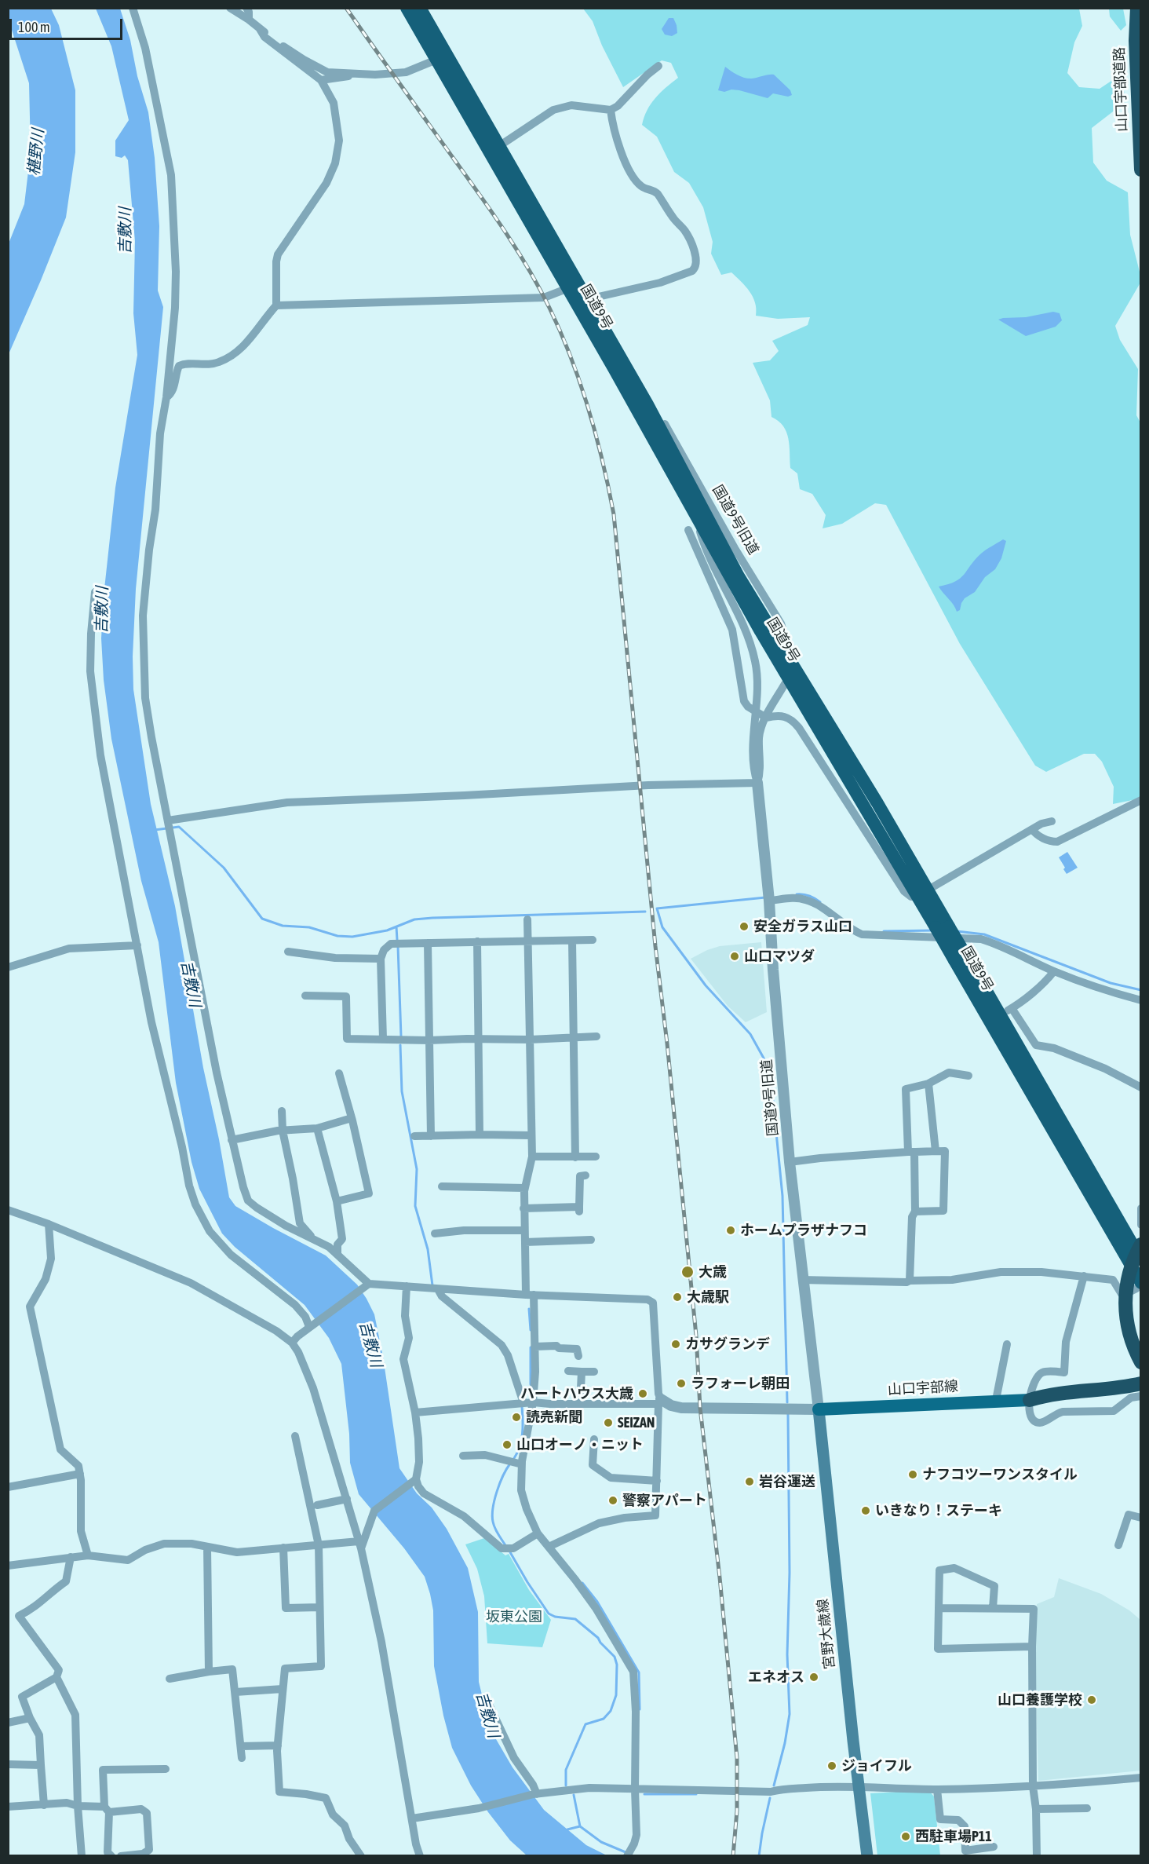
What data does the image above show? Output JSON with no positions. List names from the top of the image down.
{
  "streets": {
    "highway": ["山口宇部道路", "国道9号"],
    "main road": ["山口宇部線", "宮野大歳線"],
    "street": ["国道9号旧道"]
  },
  "crossings": [
    ["国道9号", "国道9号旧道"],
    ["国道9号旧道", "山口宇部線"],
    ["国道9号旧道", "宮野大歳線"],
    ["山口宇部線", "宮野大歳線"]
  ],
  "water": ["椹野川", "吉敷川"],
  "parks": ["坂東公園"],
  "places": [
    "安全ガラス山口",
    "山口マツダ",
    "ホームプラザナフコ",
    "大歳",
    "大歳駅",
    "カサグランデ",
    "ラフォーレ朝田",
    "ハートハウス大歳",
    "読売新聞",
    "SEIZAN",
    "山口オーノ・ニット",
    "ナフコツーワンスタイル",
    "岩谷運送",
    "警察アパート",
    "いきなり！ステーキ",
    "エネオス",
    "山口養護学校",
    "ジョイフル",
    "西駐車場P11"
  ],
  "scale_bar": "100 m"
}
